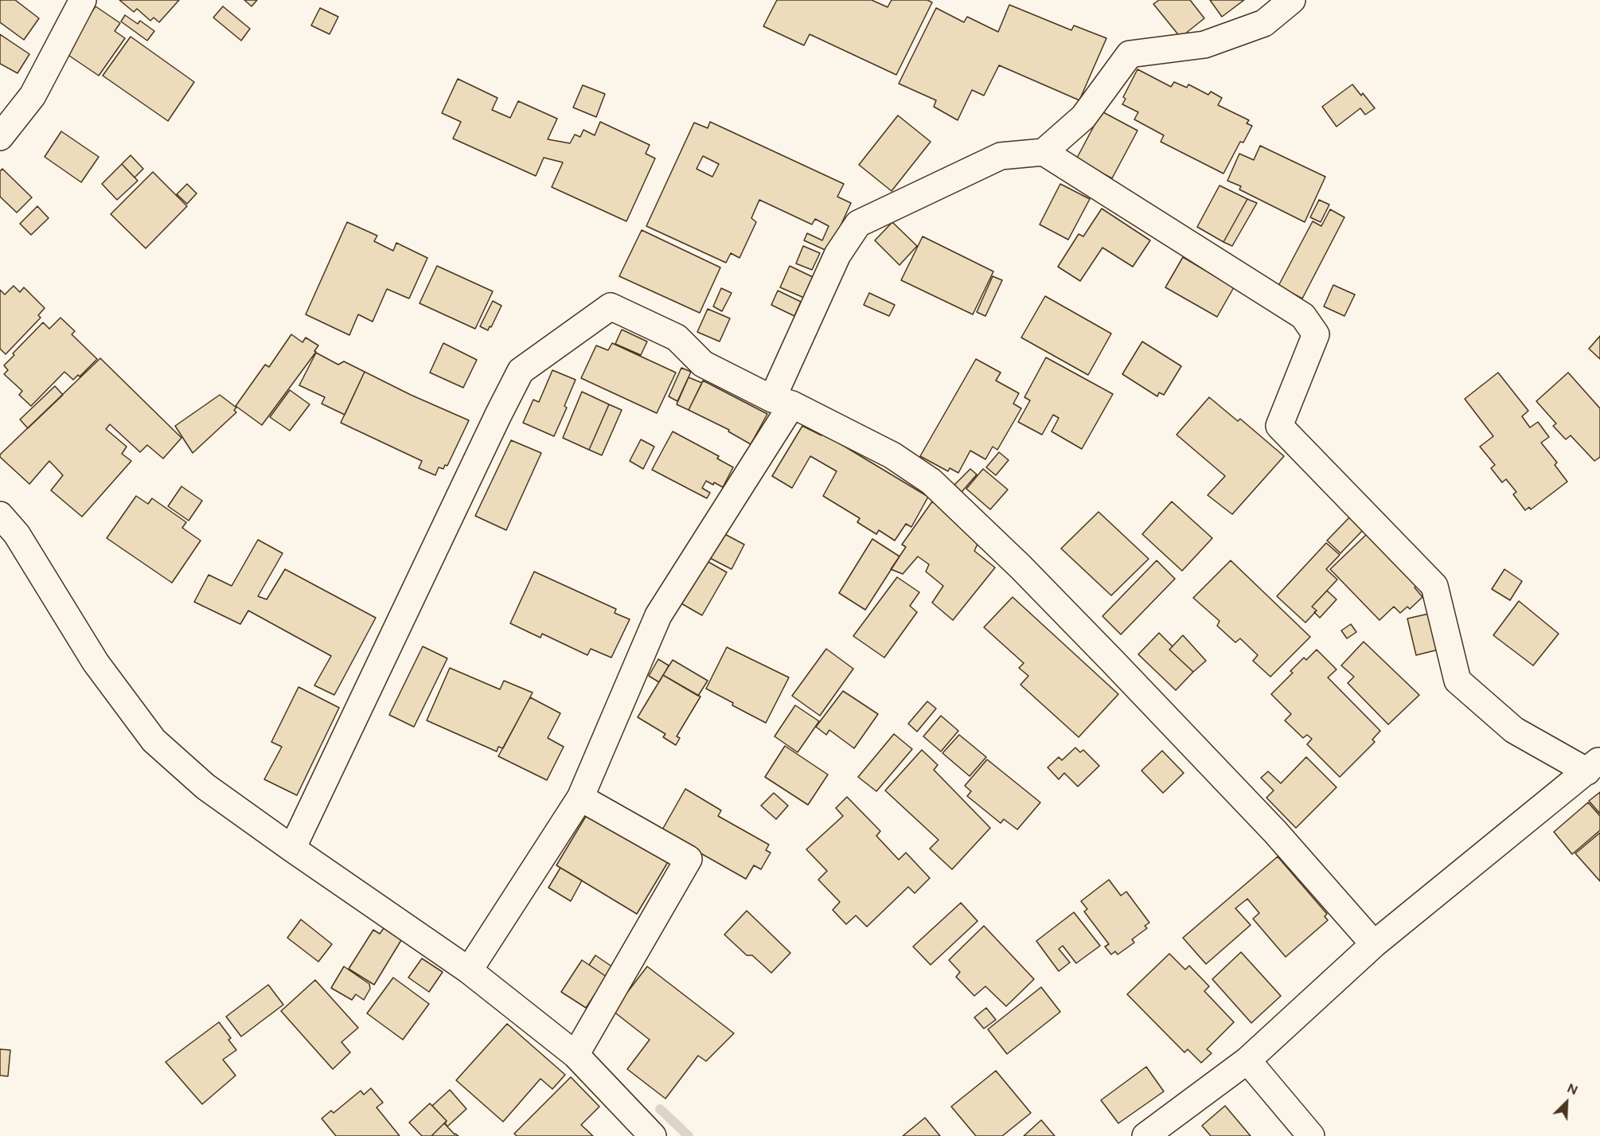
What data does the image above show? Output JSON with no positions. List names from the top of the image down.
{
  "north": "top right"
}
